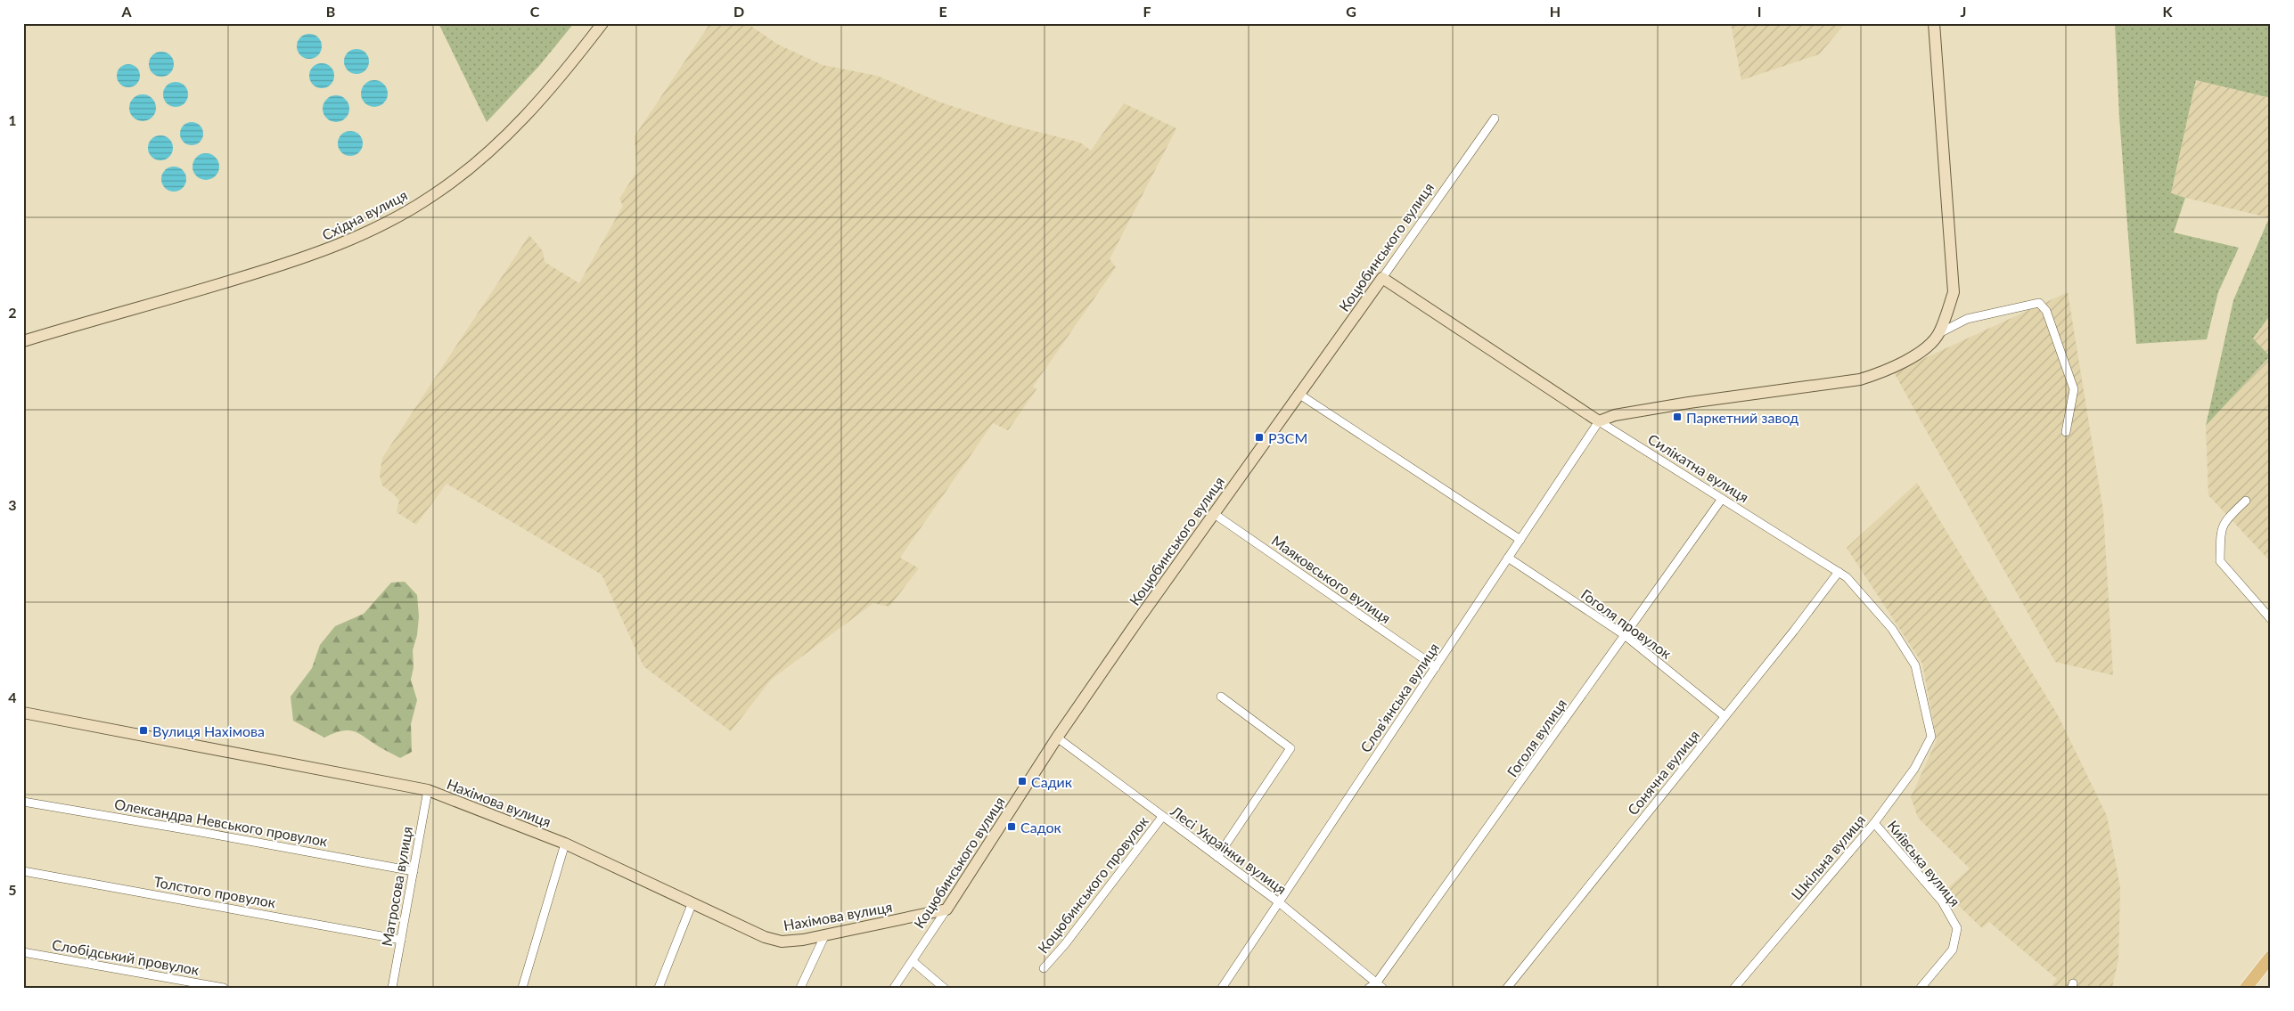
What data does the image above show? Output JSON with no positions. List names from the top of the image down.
{
  "streets": {
    "street": [
      "Східна вулиця",
      "Коцюбинського вулиця",
      "Силікатна вулиця",
      "Маяковського вулиця",
      "Гоголя провулок",
      "Слов’янська вулиця",
      "Гоголя вулиця",
      "Сонячна вулиця",
      "Нахімова вулиця",
      "Олександра Невського провулок",
      "Лесі Українки вулиця",
      "Шкільна вулиця",
      "Київська вулиця",
      "Коцюбинського провулок",
      "Матросова вулиця",
      "Толстого провулок",
      "Слобідський провулок"
    ]
  },
  "crossings": [
    ["Коцюбинського вулиця", "Силікатна вулиця"],
    ["Коцюбинського вулиця", "Маяковського вулиця"],
    ["Коцюбинського вулиця", "Нахімова вулиця"],
    ["Коцюбинського вулиця", "Лесі Українки вулиця"],
    ["Силікатна вулиця", "Слов’янська вулиця"],
    ["Силікатна вулиця", "Гоголя вулиця"],
    ["Силікатна вулиця", "Сонячна вулиця"],
    ["Силікатна вулиця", "Шкільна вулиця"],
    ["Маяковського вулиця", "Слов’янська вулиця"],
    ["Гоголя провулок", "Слов’янська вулиця"],
    ["Гоголя провулок", "Гоголя вулиця"],
    ["Гоголя провулок", "Сонячна вулиця"],
    ["Слов’янська вулиця", "Лесі Українки вулиця"],
    ["Гоголя вулиця", "Лесі Українки вулиця"],
    ["Нахімова вулиця", "Матросова вулиця"],
    ["Олександра Невського провулок", "Матросова вулиця"],
    ["Лесі Українки вулиця", "Коцюбинського провулок"],
    ["Шкільна вулиця", "Київська вулиця"],
    ["Матросова вулиця", "Толстого провулок"]
  ],
  "places": {
    "transit": [
      "Паркетний завод",
      "РЗСМ",
      "Вулиця Нахімова",
      "Садик",
      "Садок"
    ]
  },
  "grid": {
    "columns": [
      "A",
      "B",
      "C",
      "D",
      "E",
      "F",
      "G",
      "H",
      "I",
      "J",
      "K"
    ],
    "rows": [
      "1",
      "2",
      "3",
      "4",
      "5"
    ]
  }
}
